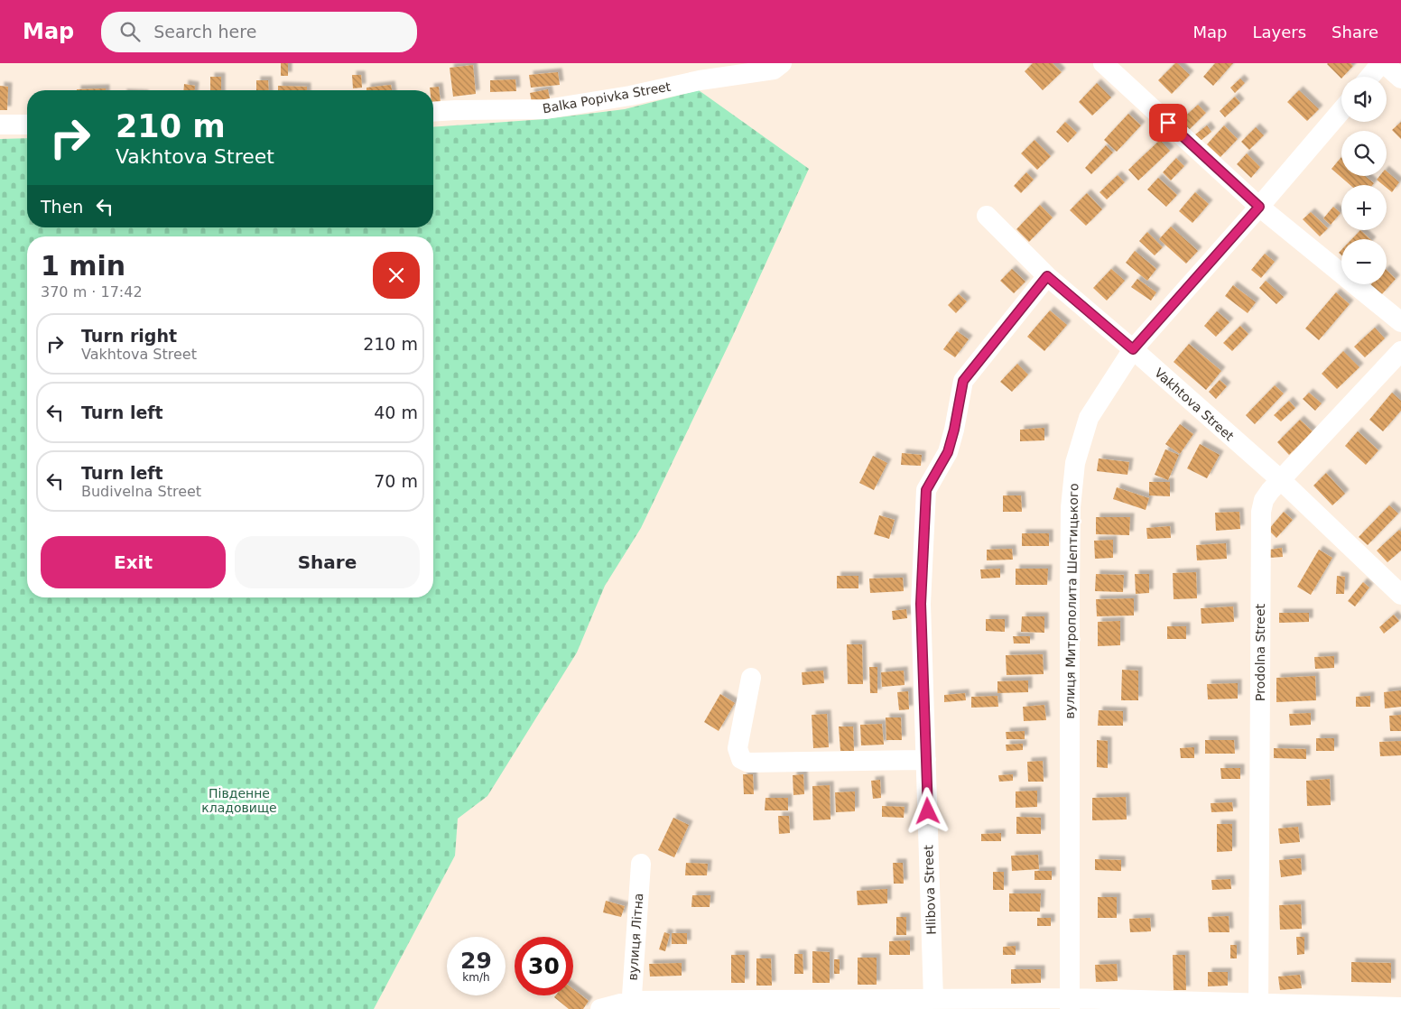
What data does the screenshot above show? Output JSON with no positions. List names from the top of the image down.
{
  "streets": {
    "street": [
      "Balka Popivka Street",
      "Vakhtova Street",
      "вулиця Митрополита Шептицького",
      "Prodolna Street",
      "Hlibova Street",
      "вулиця Літна"
    ]
  },
  "crossings": [
    ["Vakhtova Street", "вулиця Митрополита Шептицького"],
    ["Vakhtova Street", "Prodolna Street"],
    ["Vakhtova Street", "Hlibova Street"]
  ],
  "parks": ["Південне кладовище"],
  "page": {
    "header": "Map",
    "search": "Search here",
    "nav": ["Map", "Layers", "Share"],
    "map_buttons": ["+", "−"],
    "turn": ["210 m", "Vakhtova Street"],
    "then": "Then",
    "heading": ["1 min", "370 m · 17:42"],
    "list": [
      {
        "name": "Turn right",
        "note": "Vakhtova Street",
        "value": "210 m"
      },
      {
        "name": "Turn left",
        "value": "40 m"
      },
      {
        "name": "Turn left",
        "note": "Budivelna Street",
        "value": "70 m"
      }
    ],
    "buttons": ["Exit", "Share"],
    "speed": "29 km/h",
    "limit": "30"
  }
}
